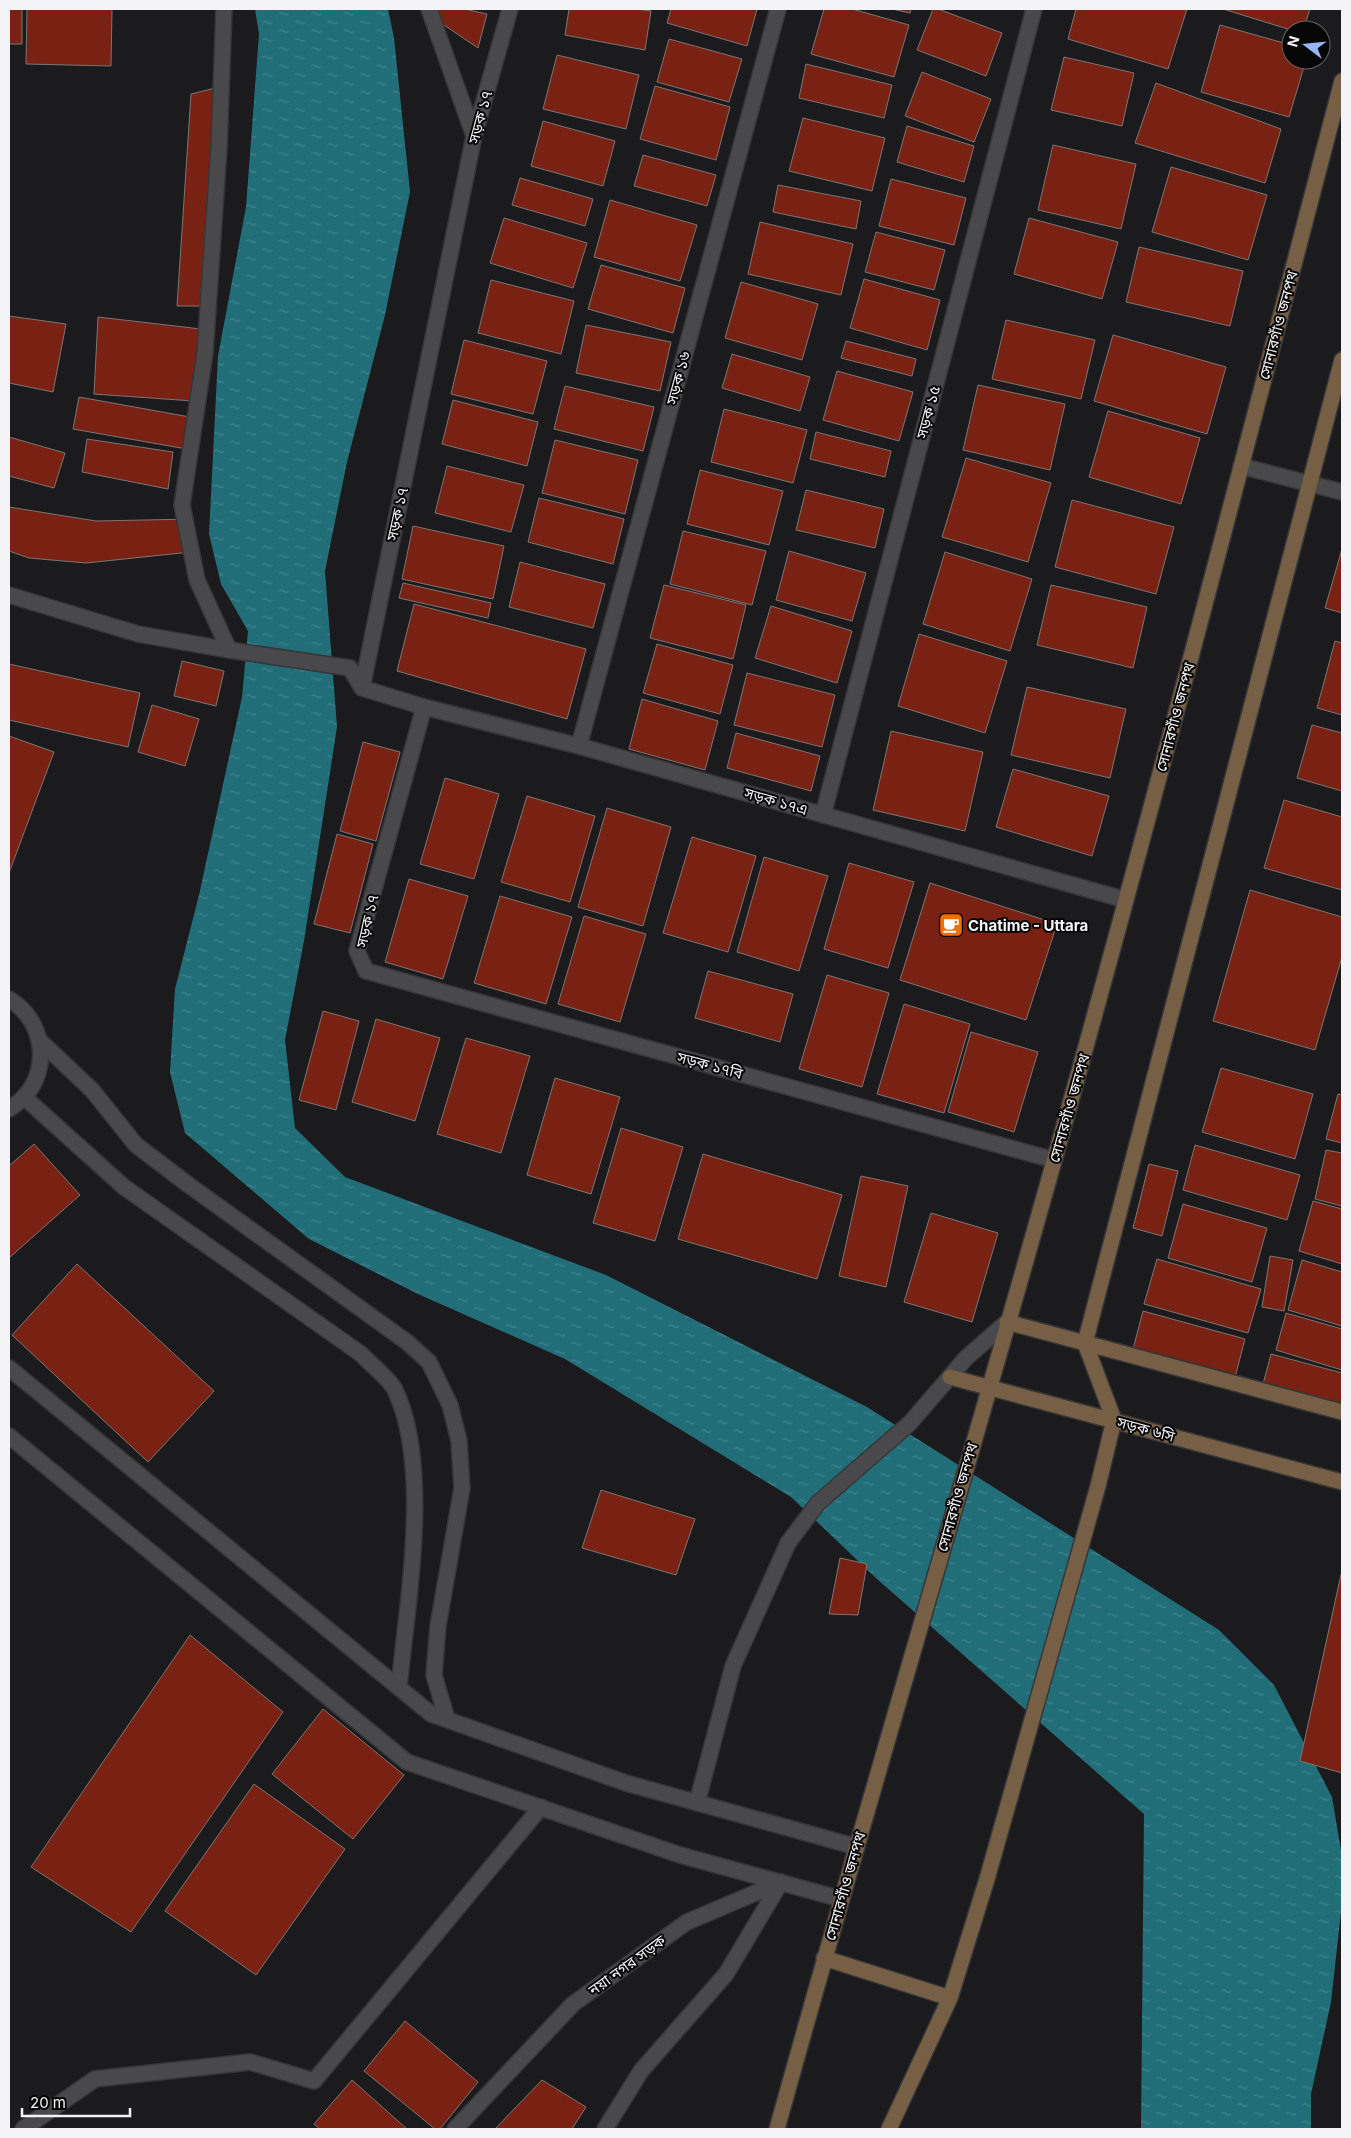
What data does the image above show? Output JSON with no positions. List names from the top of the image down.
{
  "streets": {
    "main road": ["সোনারগাঁও জনপথ", "সড়ক ৬সি"],
    "street": [
      "সড়ক ১৭",
      "সড়ক ১৬",
      "সড়ক ১৫",
      "সড়ক ১৭এ",
      "সড়ক ১৭বি",
      "নয়া নগর সড়ক"
    ]
  },
  "crossings": [
    ["সড়ক ১৭", "সড়ক ১৭এ"],
    ["সড়ক ১৭", "সড়ক ১৭বি"],
    ["সোনারগাঁও জনপথ", "সড়ক ১৭এ"],
    ["সোনারগাঁও জনপথ", "সড়ক ১৭বি"],
    ["সোনারগাঁও জনপথ", "সড়ক ৬সি"],
    ["সড়ক ১৬", "সড়ক ১৭এ"],
    ["সড়ক ১৫", "সড়ক ১৭এ"]
  ],
  "places": {
    "cafe": ["Chatime - Uttara"]
  },
  "scale_bar": "20 m",
  "north": "left"
}
